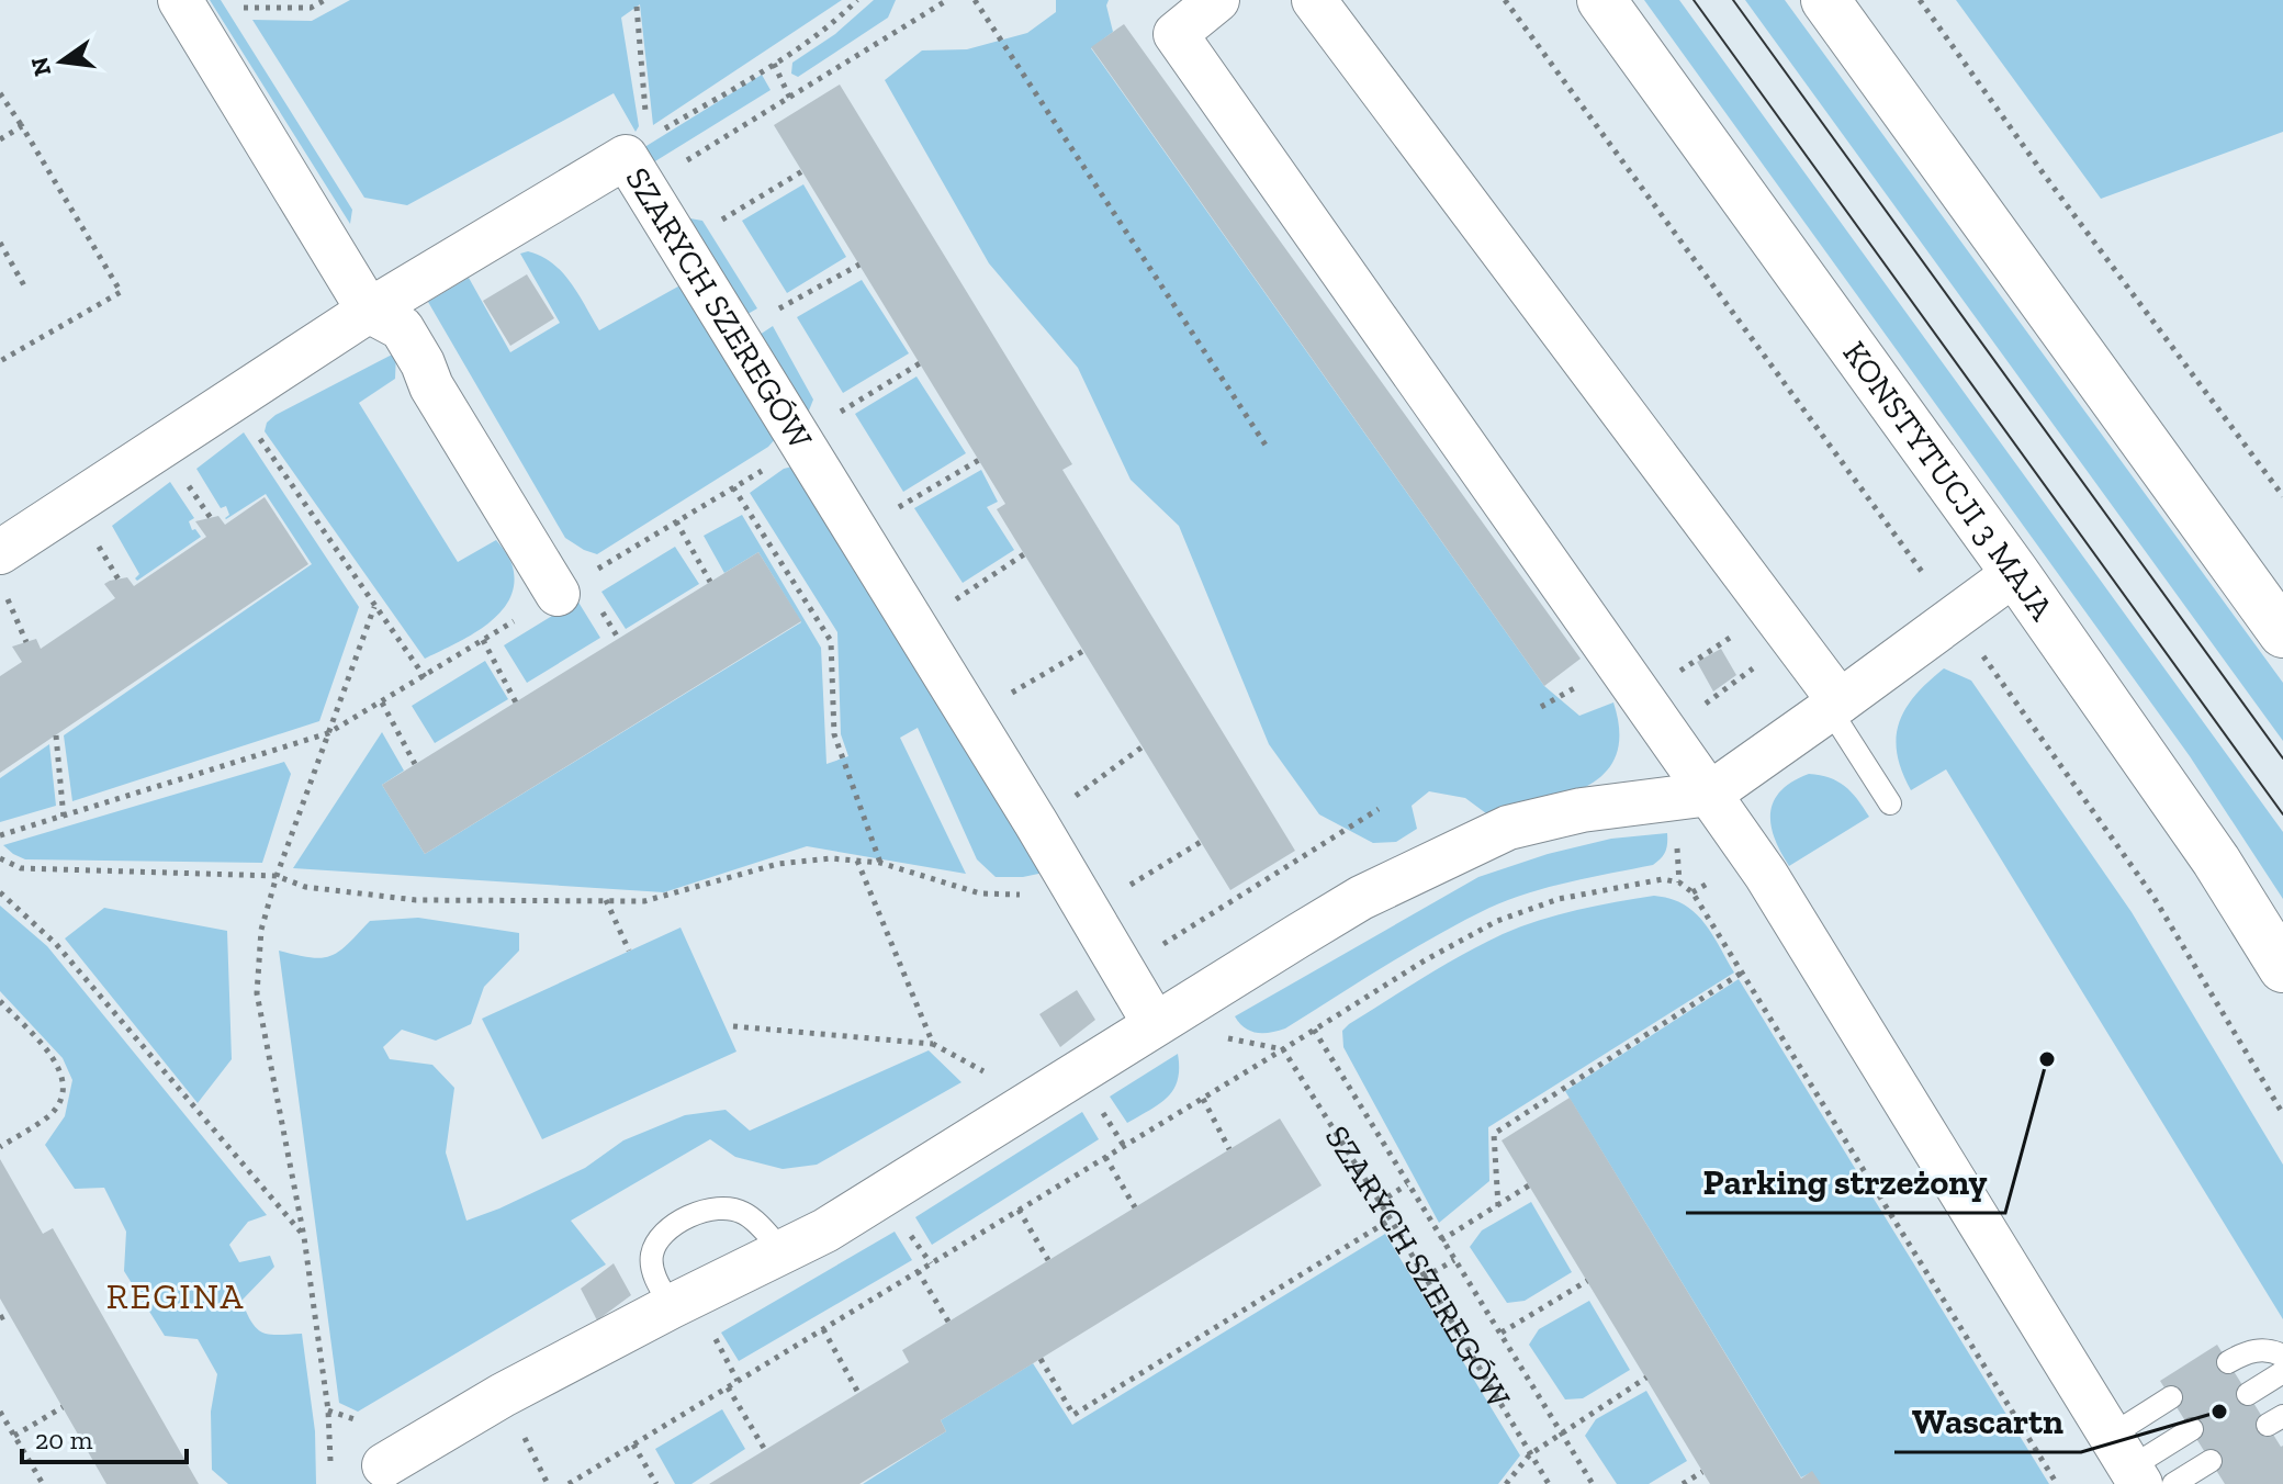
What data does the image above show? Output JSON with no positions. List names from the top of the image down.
{
  "streets": {
    "street": ["SZARYCH SZEREGÓW", "KONSTYTUCJI 3 MAJA"]
  },
  "districts": ["REGINA"],
  "places": ["Parking strzeżony", "Wascartn"],
  "scale_bar": "20 m",
  "north": "left"
}
